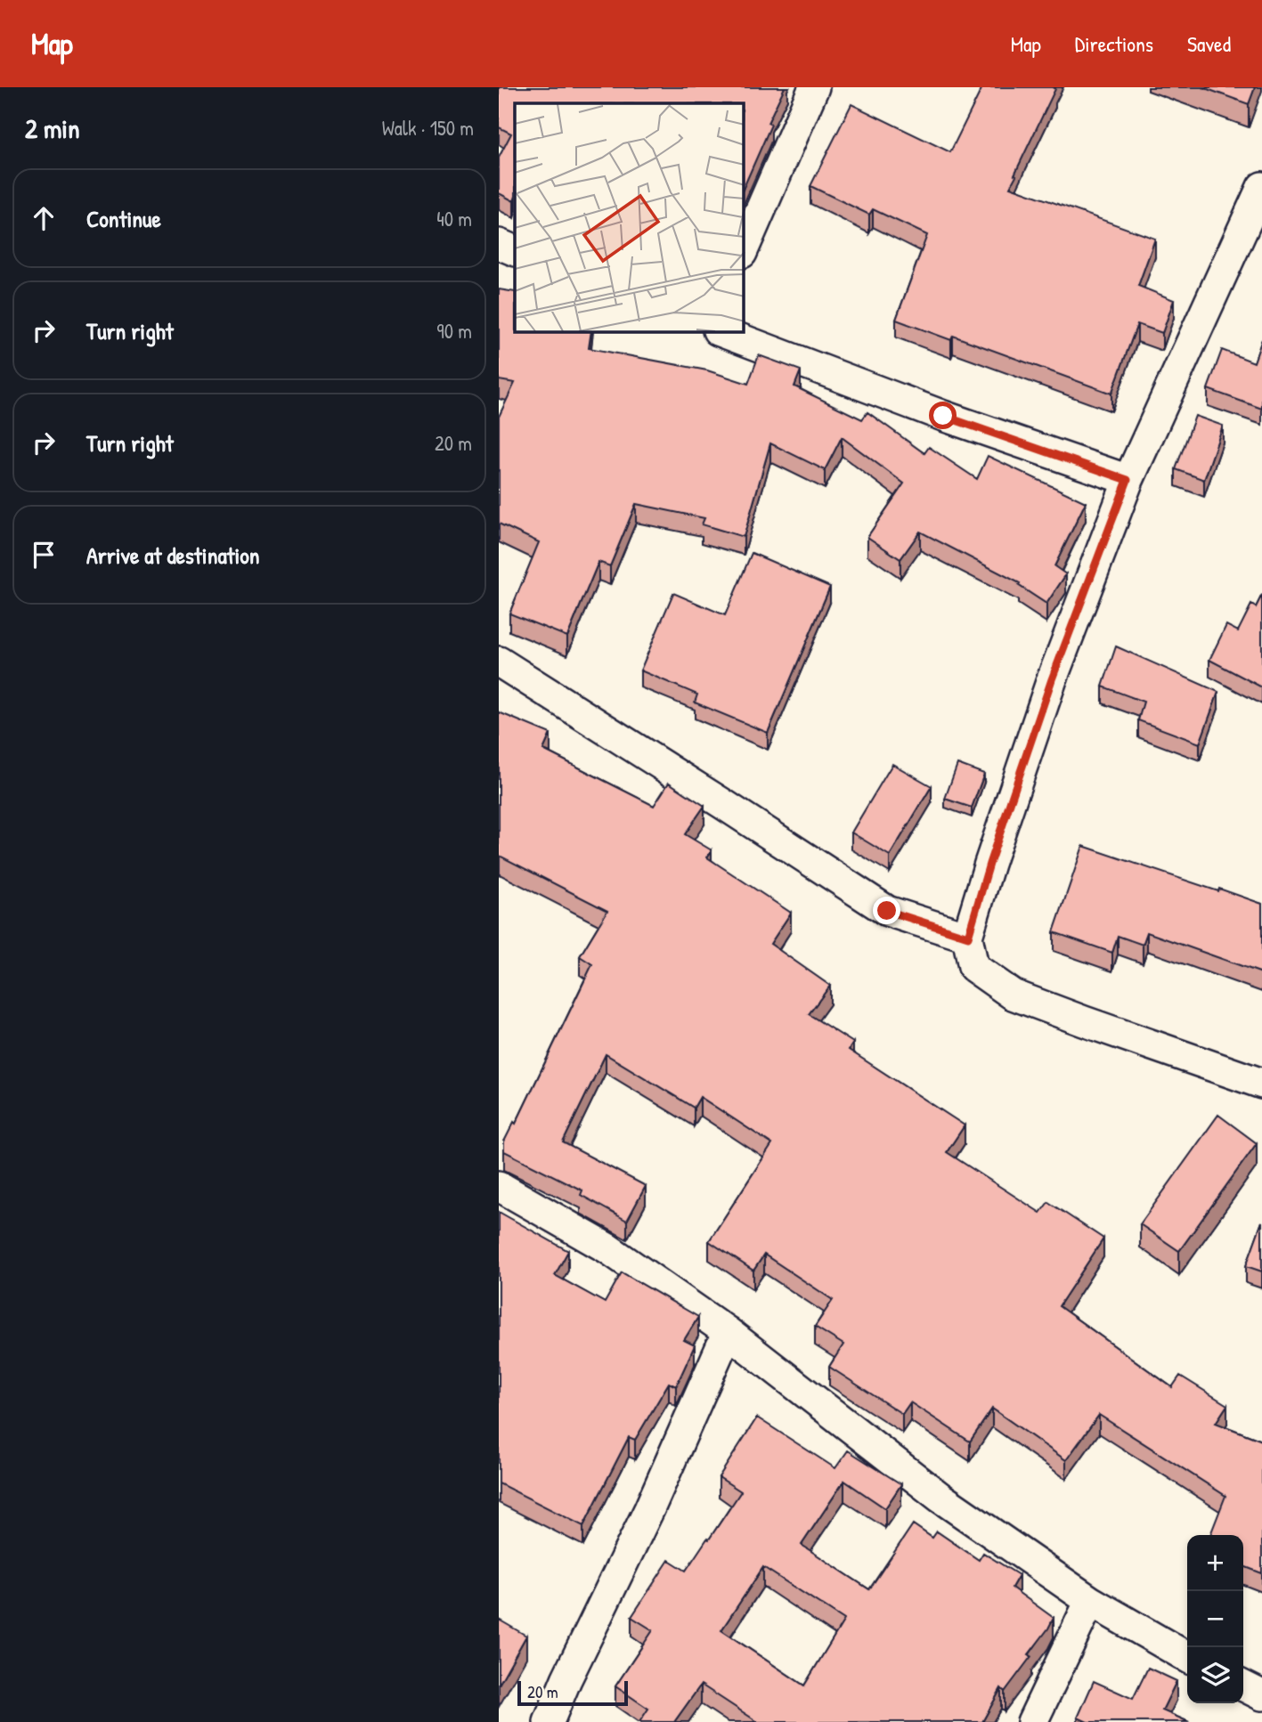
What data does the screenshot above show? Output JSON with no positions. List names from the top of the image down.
{
  "scale_bar": "20 m",
  "page": {
    "header": "Map",
    "nav": ["Map", "Directions", "Saved"],
    "heading": ["2 min", "Walk · 150 m"],
    "list": [
      ["Continue", "40 m"],
      ["Turn right", "90 m"],
      ["Turn right", "20 m"],
      "Arrive at destination"
    ],
    "map_buttons": ["+", "−"],
    "scale": "20 m"
  }
}
